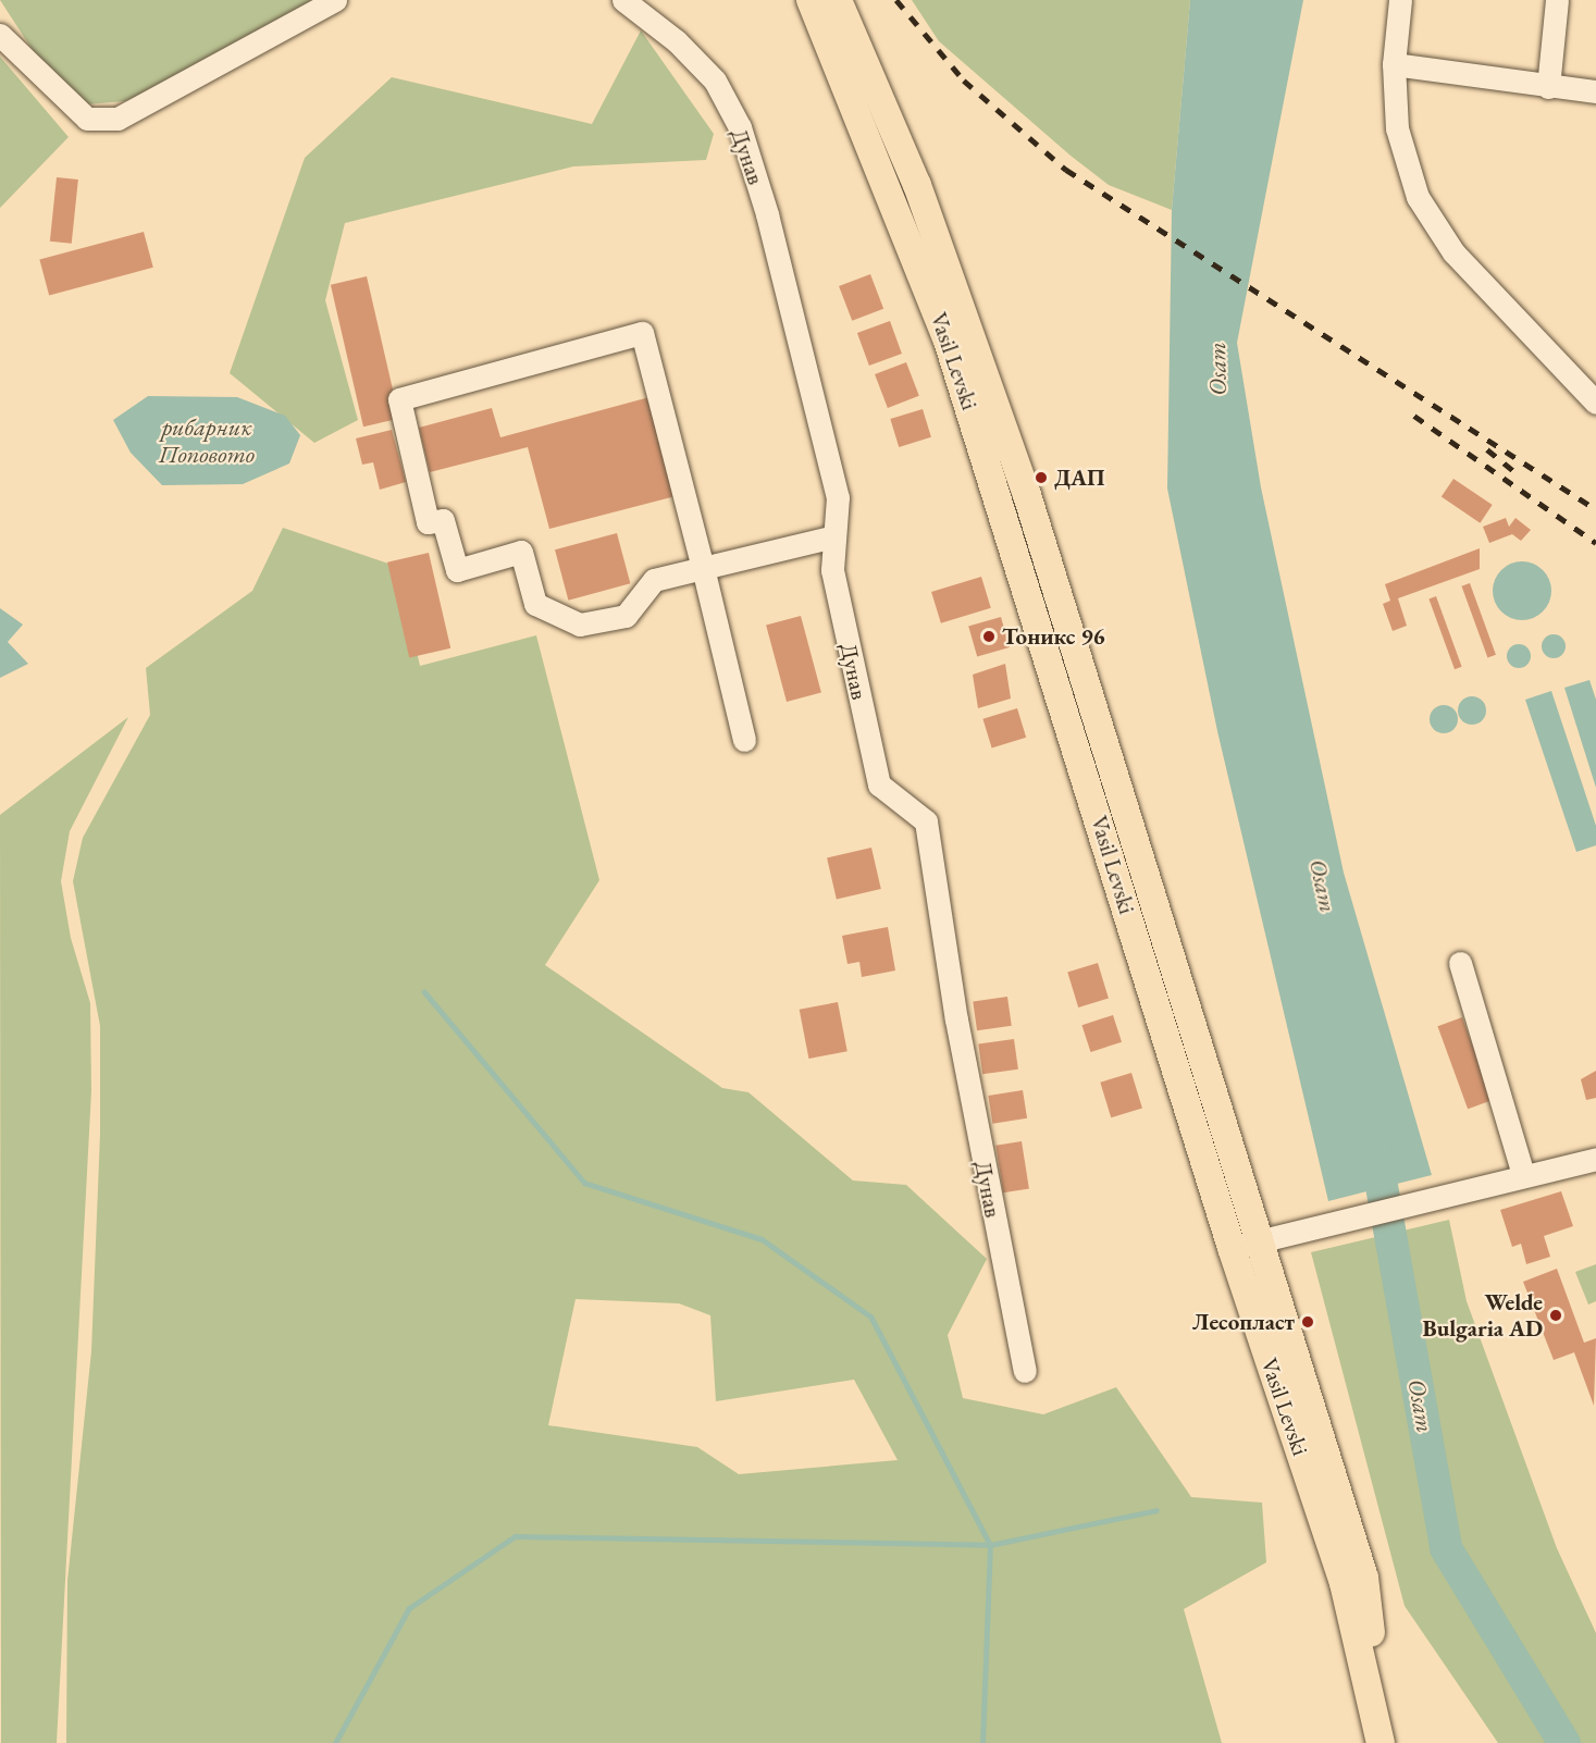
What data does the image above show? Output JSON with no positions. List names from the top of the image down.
{
  "streets": {
    "main road": ["Vasil Levski"],
    "street": ["Дунав"]
  },
  "water": ["Osam", "рибарник Поповото"],
  "places": [
    "ДАП",
    "Тоникс 96",
    "Welde Bulgaria AD",
    "Лесопласт"
  ]
}
